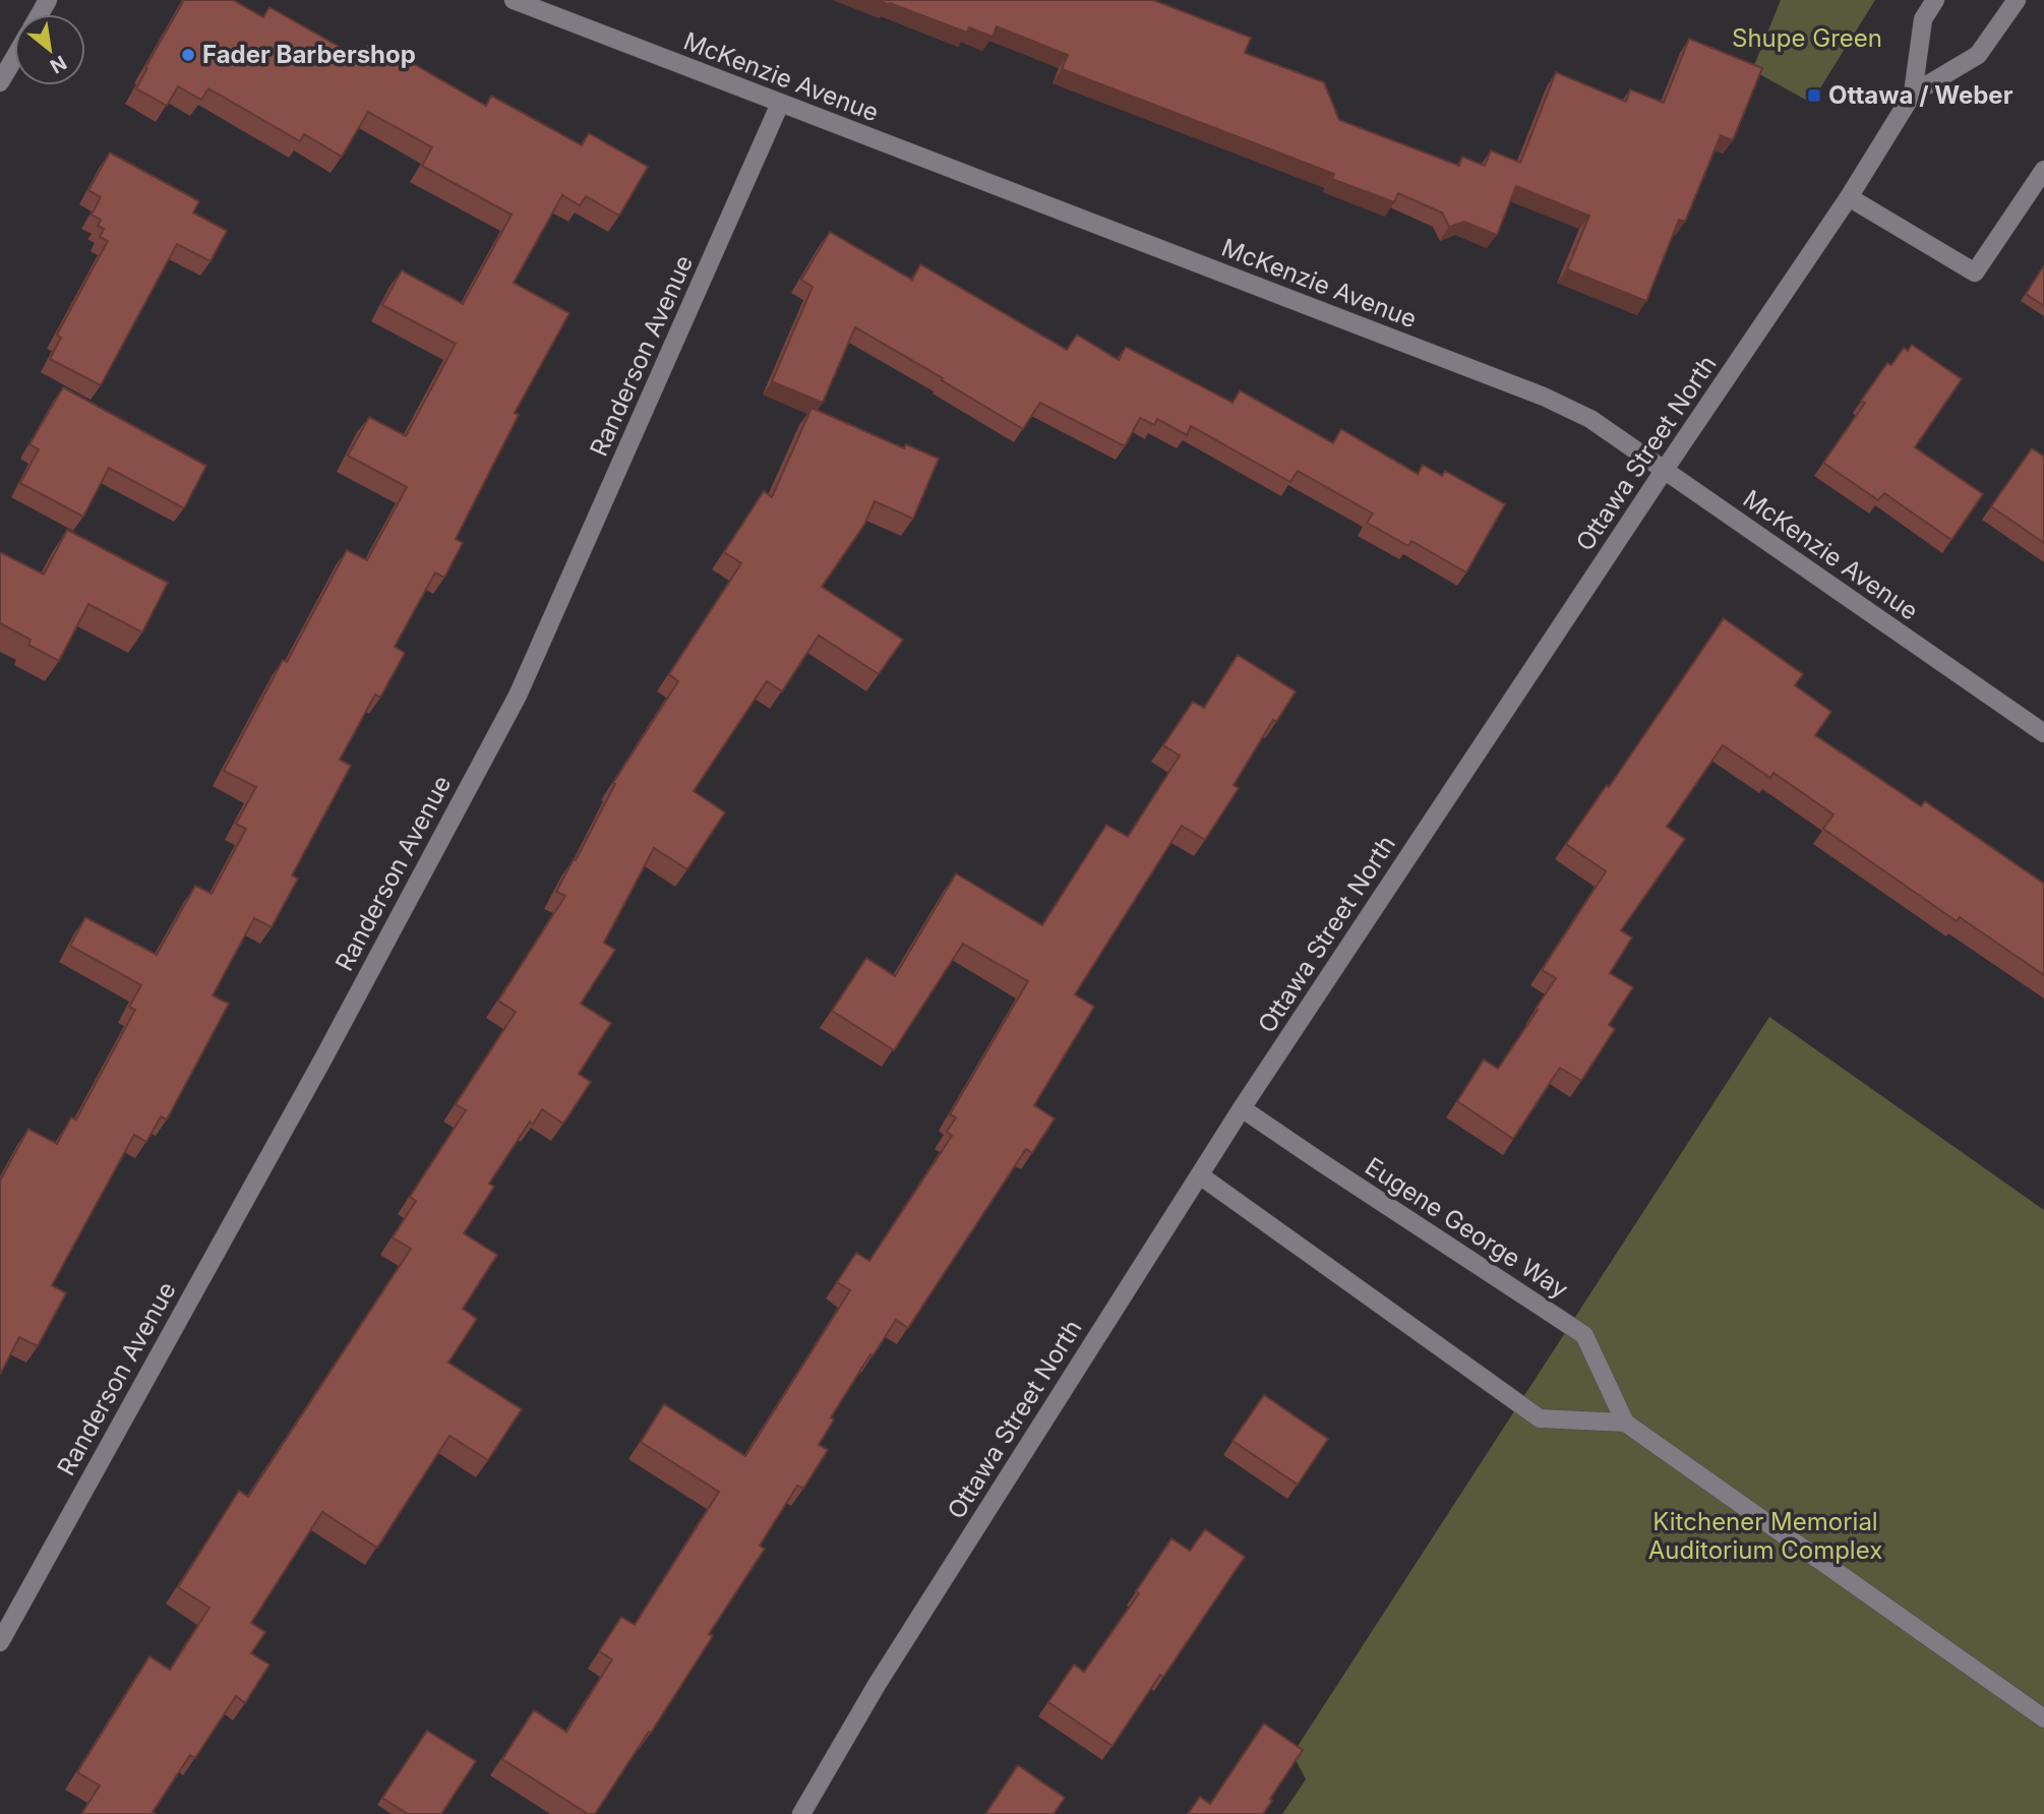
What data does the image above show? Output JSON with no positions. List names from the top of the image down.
{
  "streets": {
    "street": [
      "McKenzie Avenue",
      "Randerson Avenue",
      "Ottawa Street North",
      "Eugene George Way"
    ]
  },
  "crossings": [
    ["McKenzie Avenue", "Randerson Avenue"],
    ["McKenzie Avenue", "Ottawa Street North"],
    ["Ottawa Street North", "Eugene George Way"]
  ],
  "parks": ["Shupe Green", "Kitchener Memorial Auditorium Complex"],
  "places": {
    "other": ["Fader Barbershop"],
    "transit": ["Ottawa / Weber"]
  },
  "north": "bottom right"
}
